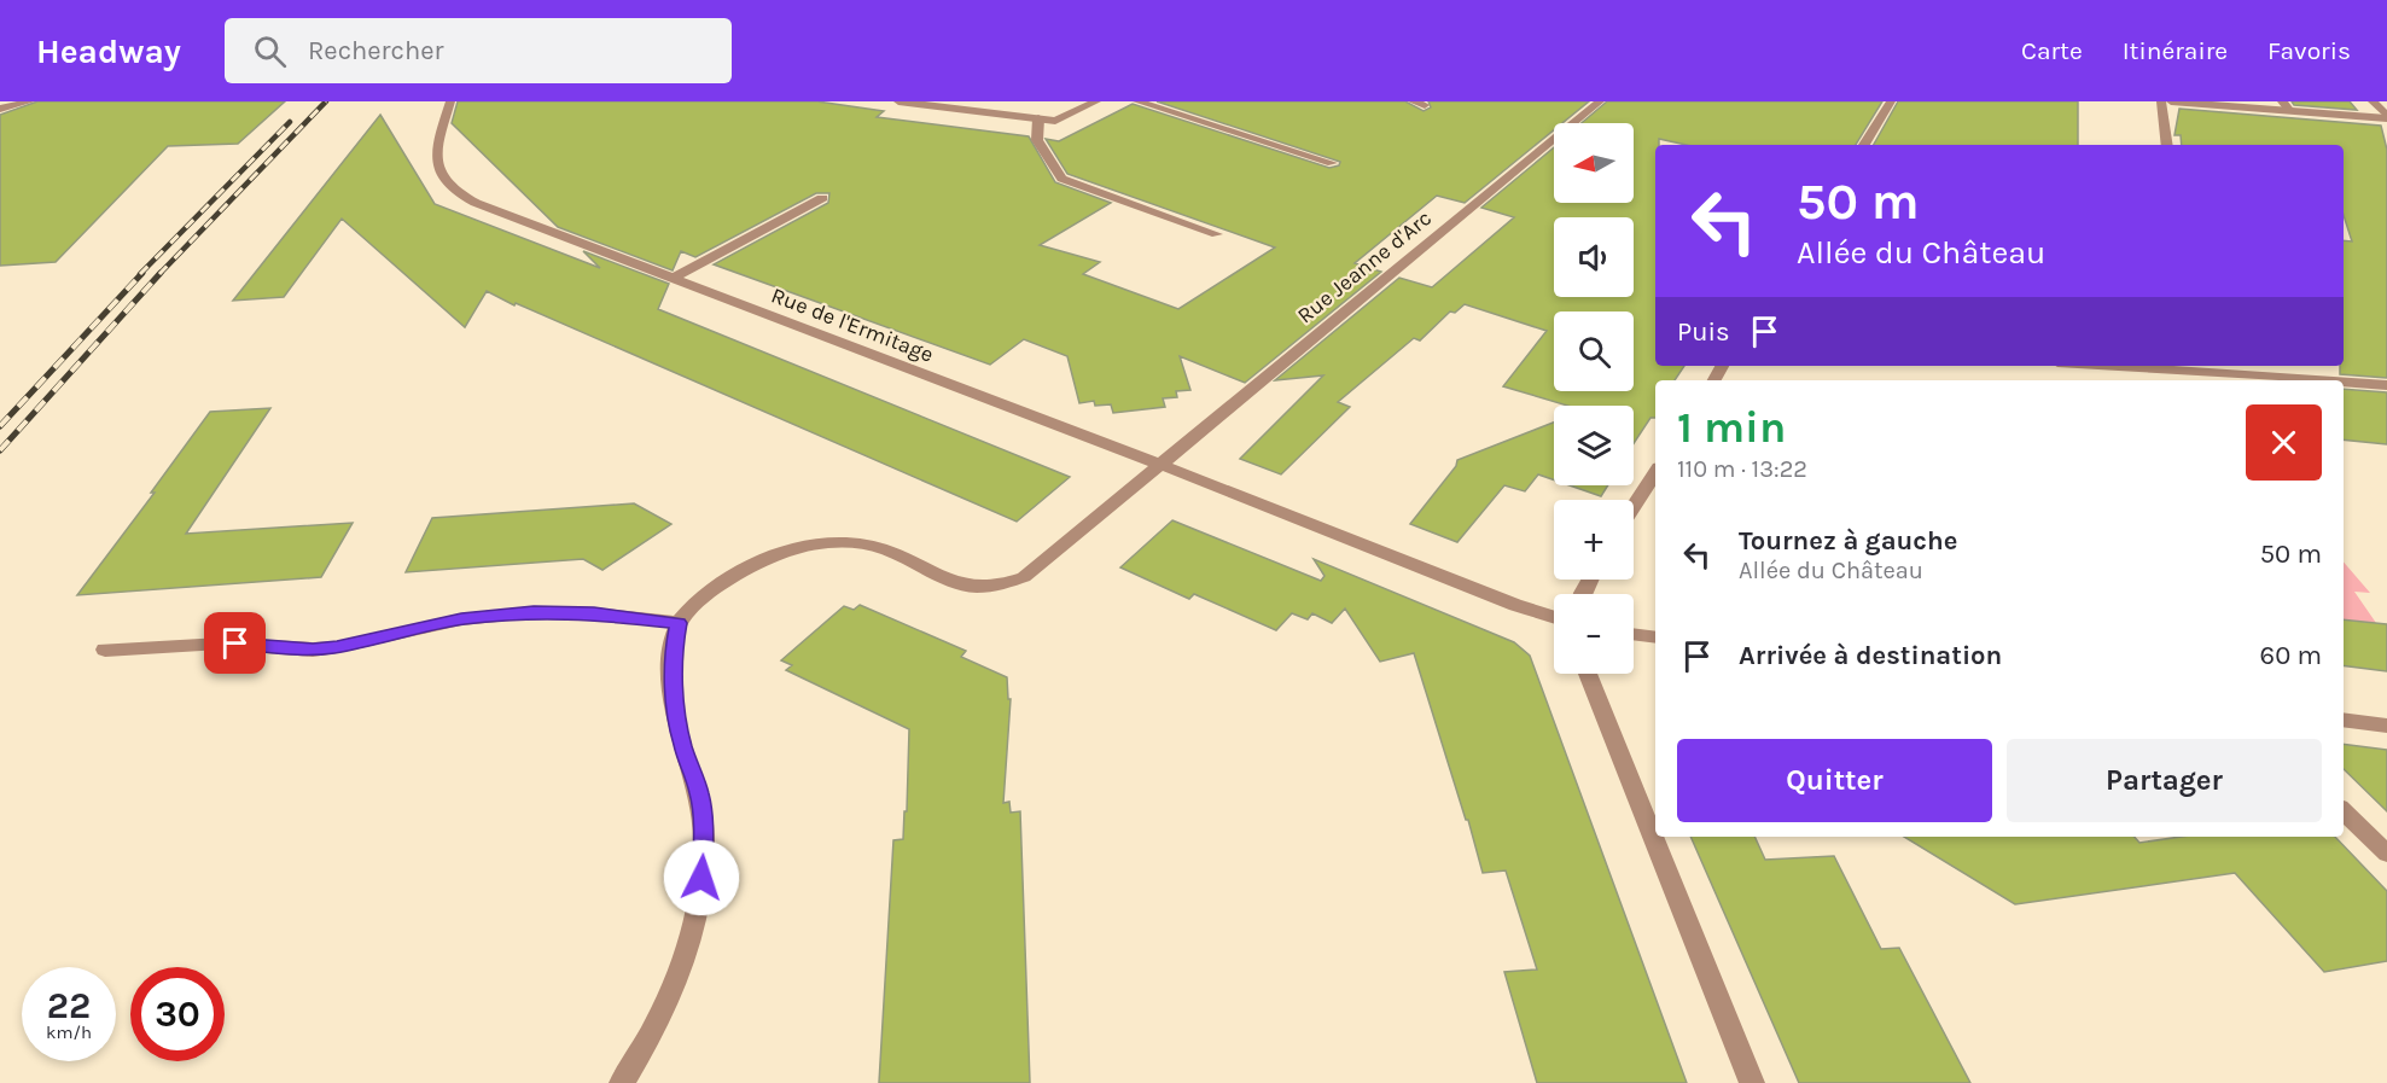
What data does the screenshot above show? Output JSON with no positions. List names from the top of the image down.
{
  "streets": {
    "street": ["Rue Jeanne d'Arc", "Rue de l'Ermitage"]
  },
  "crossings": [
    ["Rue Jeanne d'Arc", "Rue de l'Ermitage"]
  ],
  "north": "left",
  "page": {
    "header": "Headway",
    "search": "Rechercher",
    "nav": ["Carte", "Itinéraire", "Favoris"],
    "map_buttons": ["+", "−"],
    "turn": ["50 m", "Allée du Château"],
    "then": "Puis",
    "heading": ["1 min", "110 m · 13:22"],
    "list": [
      {
        "name": "Tournez à gauche",
        "note": "Allée du Château",
        "value": "50 m"
      },
      {
        "name": "Arrivée à destination",
        "value": "60 m"
      }
    ],
    "buttons": ["Quitter", "Partager"],
    "speed": "22 km/h",
    "limit": "30"
  }
}
